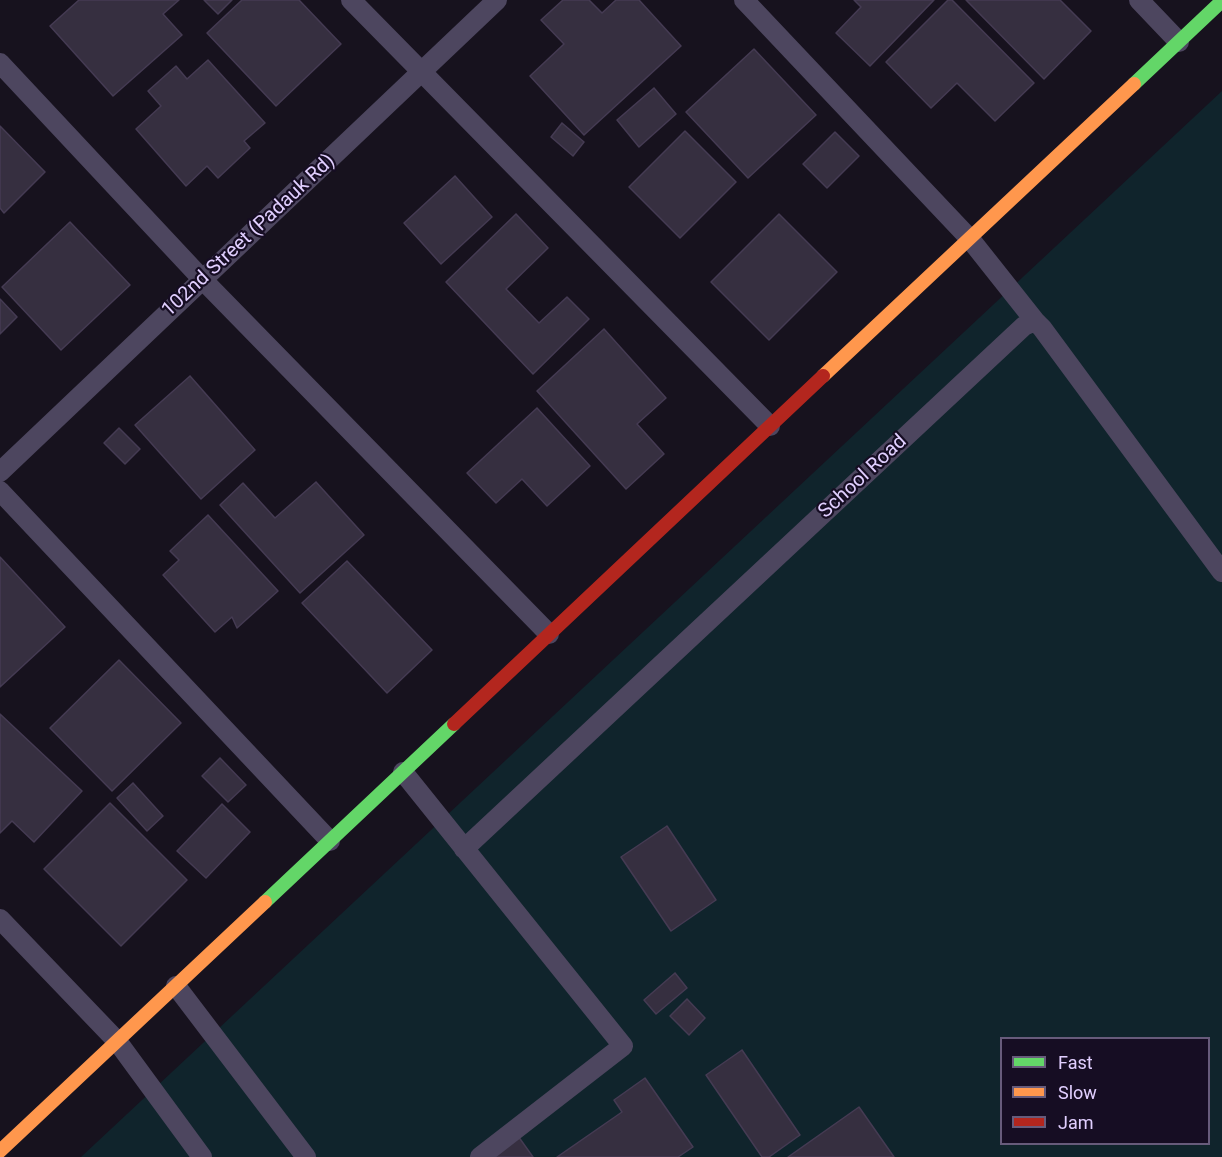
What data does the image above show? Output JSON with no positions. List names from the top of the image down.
{
  "streets": {
    "lane": ["102nd Street (Padauk Rd)", "School Road"]
  },
  "legend": ["Fast", "Slow", "Jam"]
}
